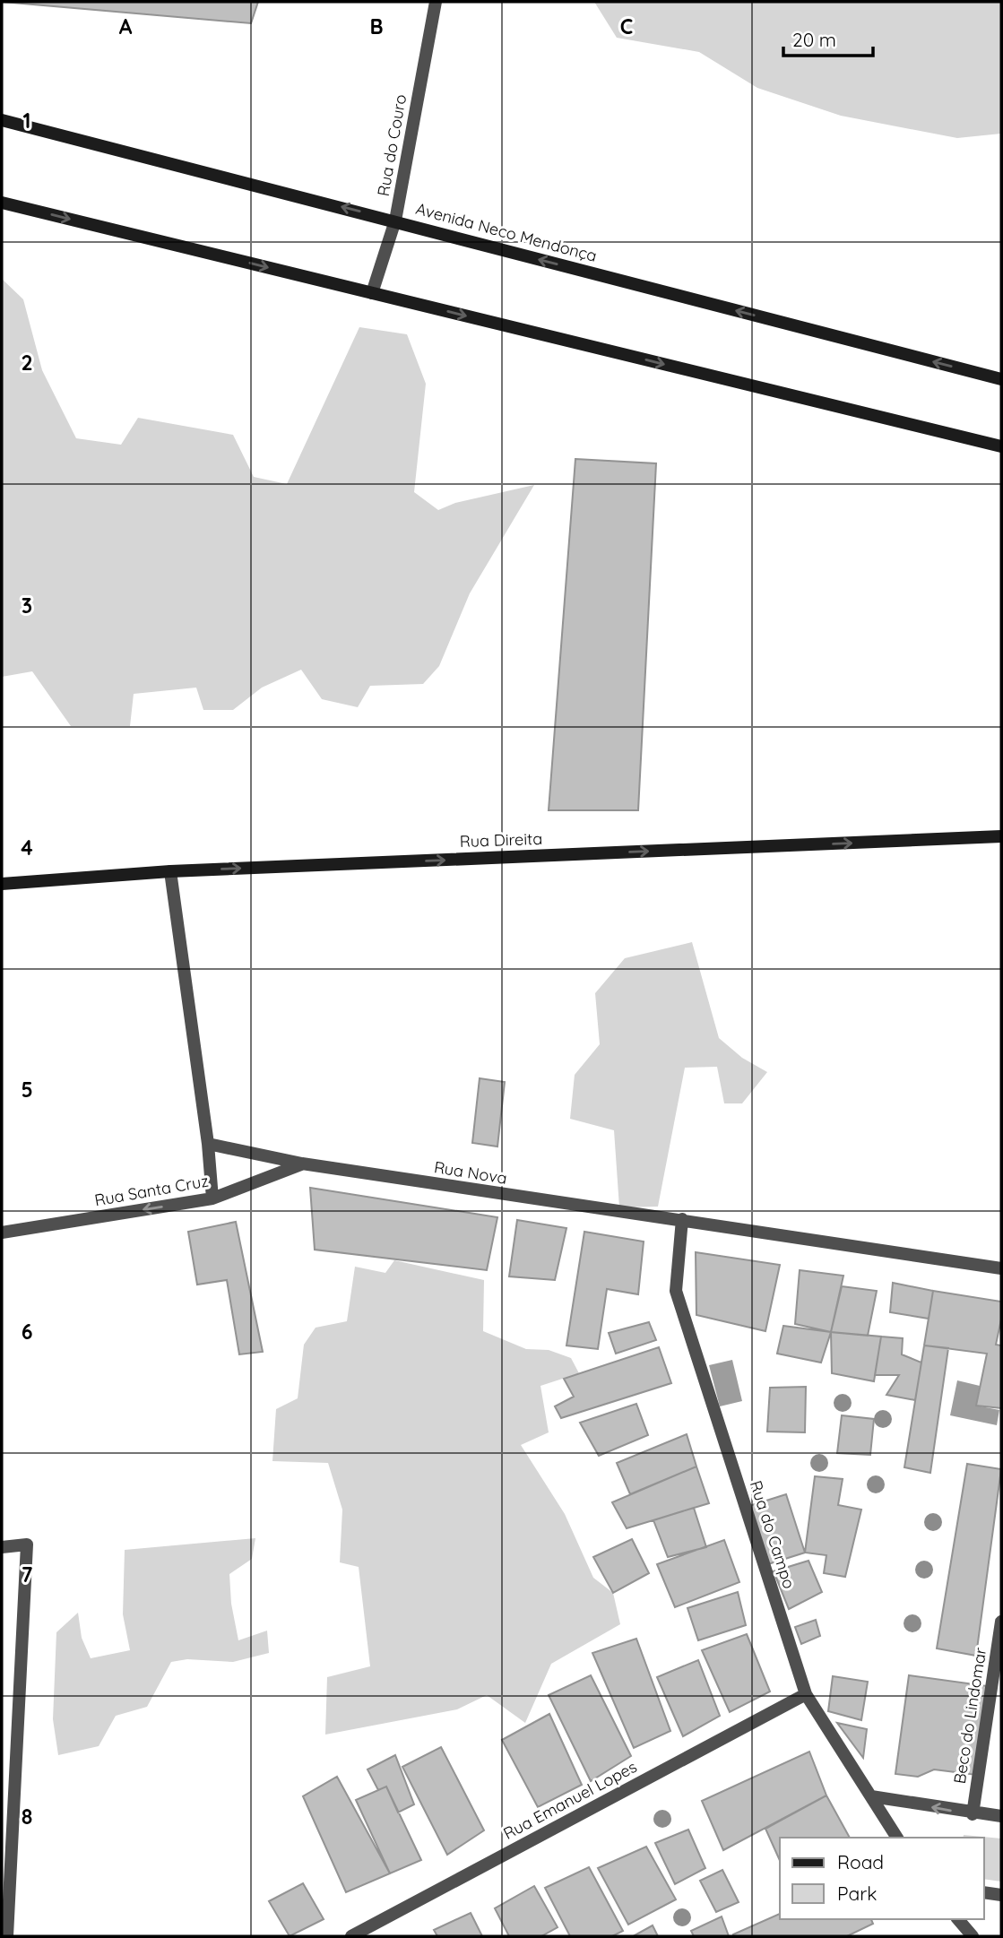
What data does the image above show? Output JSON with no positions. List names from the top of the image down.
{
  "streets": {
    "main road": ["Avenida Neco Mendonça", "Rua Direita"],
    "street": [
      "Rua do Couro",
      "Rua Nova",
      "Rua Santa Cruz",
      "Rua do Campo",
      "Beco do Lindomar",
      "Rua Emanuel Lopes"
    ]
  },
  "crossings": [
    ["Rua do Couro", "Avenida Neco Mendonça"],
    ["Rua Nova", "Rua Santa Cruz"],
    ["Rua Nova", "Rua do Campo"],
    ["Rua do Campo", "Rua Emanuel Lopes"]
  ],
  "one_way": ["Rua Direita", "Rua Santa Cruz"],
  "legend": ["Road", "Park"],
  "scale_bar": "20 m",
  "grid": {
    "columns": ["A", "B", "C"],
    "rows": [
      "1",
      "2",
      "3",
      "4",
      "5",
      "6",
      "7",
      "8"
    ]
  }
}
